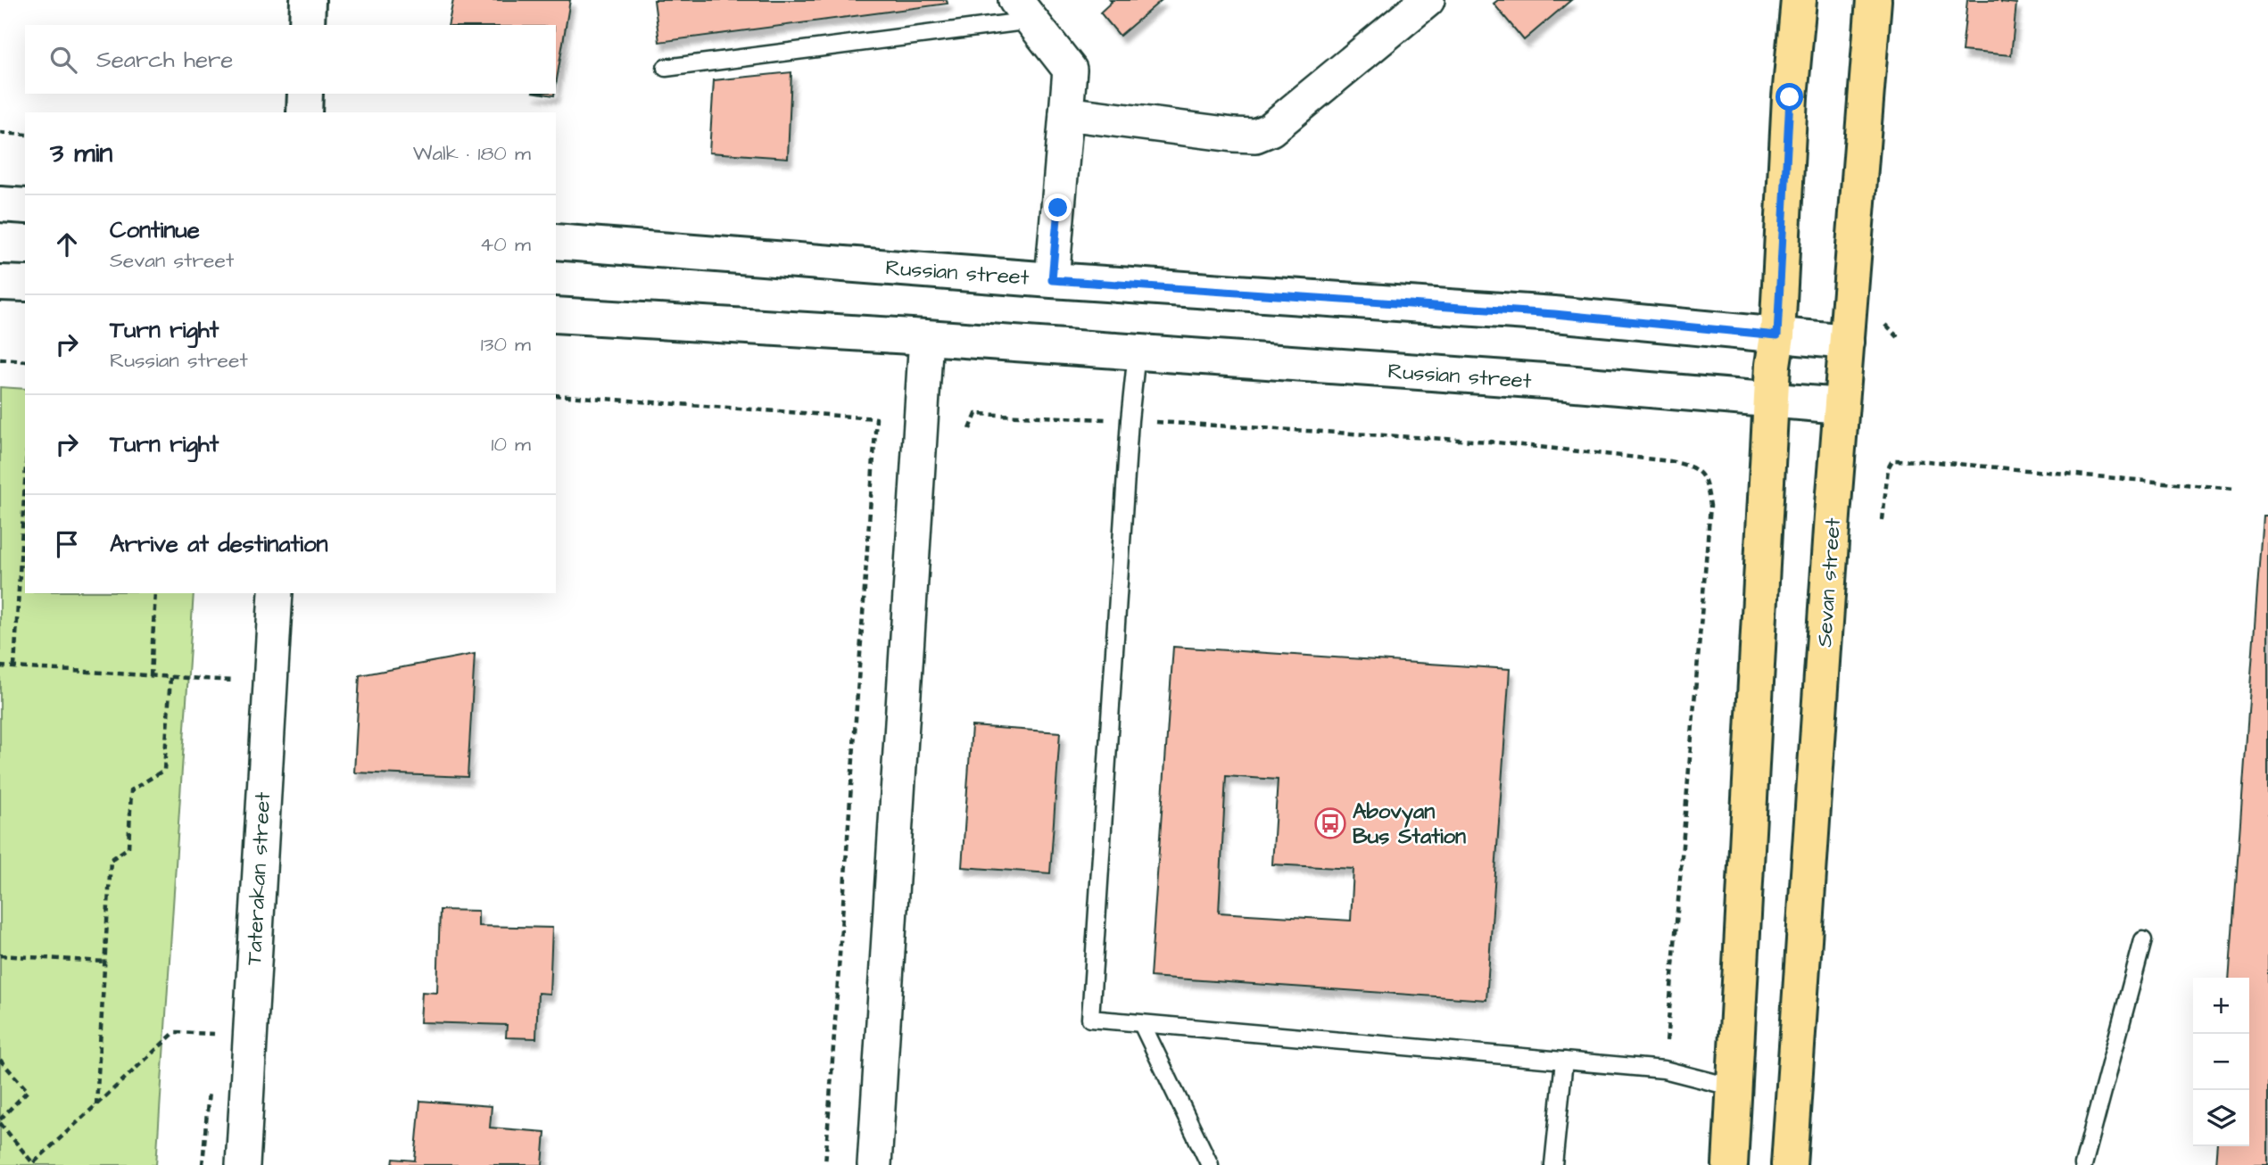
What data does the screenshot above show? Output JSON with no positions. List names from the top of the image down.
{
  "streets": {
    "main road": ["Russian street", "Sevan street"],
    "street": ["Taterakan street"]
  },
  "crossings": [
    ["Russian street", "Sevan street"]
  ],
  "places": {
    "bus stop": ["Abovyan Bus Station"]
  },
  "page": {
    "search": "Search here",
    "heading": ["3 min", "Walk · 180 m"],
    "list": [
      ["Continue", "Sevan street", "40 m"],
      ["Turn right", "Russian street", "130 m"],
      ["Turn right", "10 m"],
      "Arrive at destination"
    ],
    "map_buttons": ["+", "−"]
  }
}
